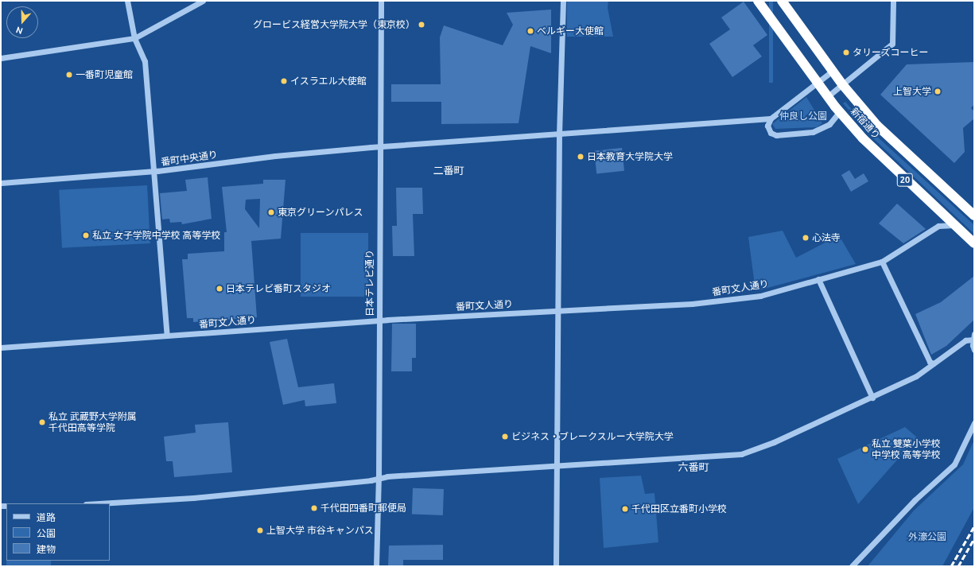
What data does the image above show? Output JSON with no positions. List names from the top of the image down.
{
  "streets": {
    "highway": ["新宿通り", "20"],
    "street": ["番町中央通り", "日本テレビ通り", "番町文人通り"]
  },
  "crossings": [
    ["新宿通り", "番町文人通り"],
    ["番町中央通り", "日本テレビ通り"],
    ["日本テレビ通り", "番町文人通り"]
  ],
  "districts": ["二番町", "六番町"],
  "parks": ["仲良し公園", "外濠公園"],
  "places": [
    "グロービス経営大学院大学（東京校）",
    "ベルギー大使館",
    "タリーズコーヒー",
    "一番町児童館",
    "イスラエル大使館",
    "上智大学",
    "日本教育大学院大学",
    "東京グリーンパレス",
    "私立 女子学院中学校 高等学校",
    "心法寺",
    "日本テレビ番町スタジオ",
    "私立 武蔵野大学附属 千代田高等学院",
    "ビジネス・ブレークスルー大学院大学",
    "私立 雙葉小学校 中学校 高等学校",
    "千代田四番町郵便局",
    "千代田区立番町小学校",
    "上智大学 市谷キャンパス"
  ],
  "legend": ["道路", "公園", "建物"],
  "north": "bottom"
}
